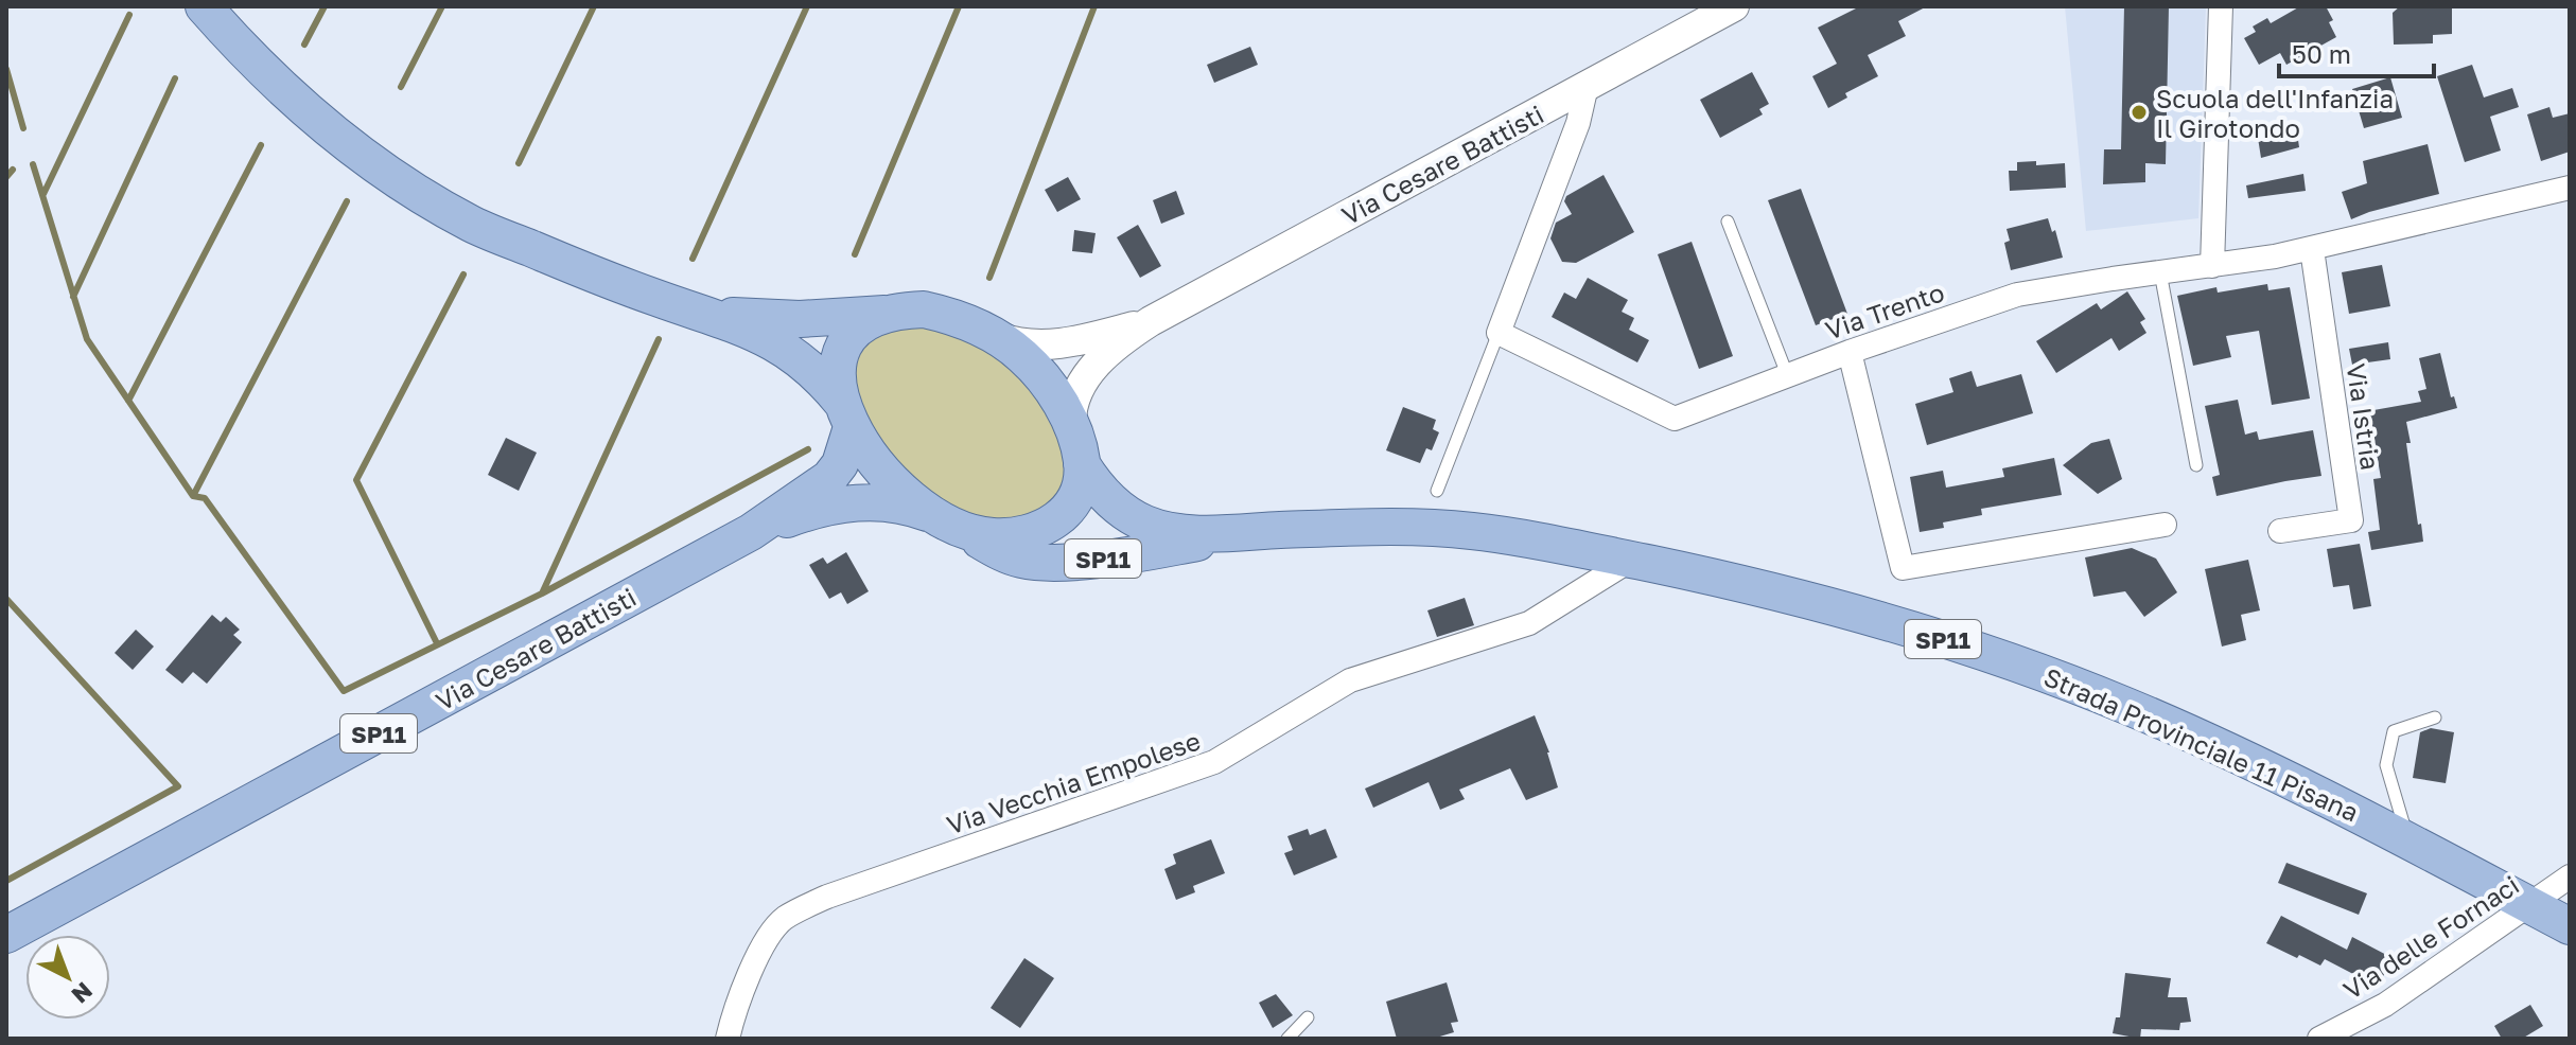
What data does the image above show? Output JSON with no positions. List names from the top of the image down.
{
  "streets": {
    "main road": ["Via Cesare Battisti", "SP11", "Strada Provinciale 11 Pisana"],
    "street": [
      "Via Trento",
      "Via Istria",
      "Via Vecchia Empolese",
      "Via delle Fornaci"
    ]
  },
  "crossings": [
    ["Via Cesare Battisti", "Strada Provinciale 11 Pisana"],
    ["Via Trento", "Via Istria"],
    ["Strada Provinciale 11 Pisana", "Via Vecchia Empolese"],
    ["Strada Provinciale 11 Pisana", "Via delle Fornaci"]
  ],
  "places": ["Scuola dell'Infanzia Il Girotondo"],
  "scale_bar": "50 m",
  "north": "bottom right"
}
